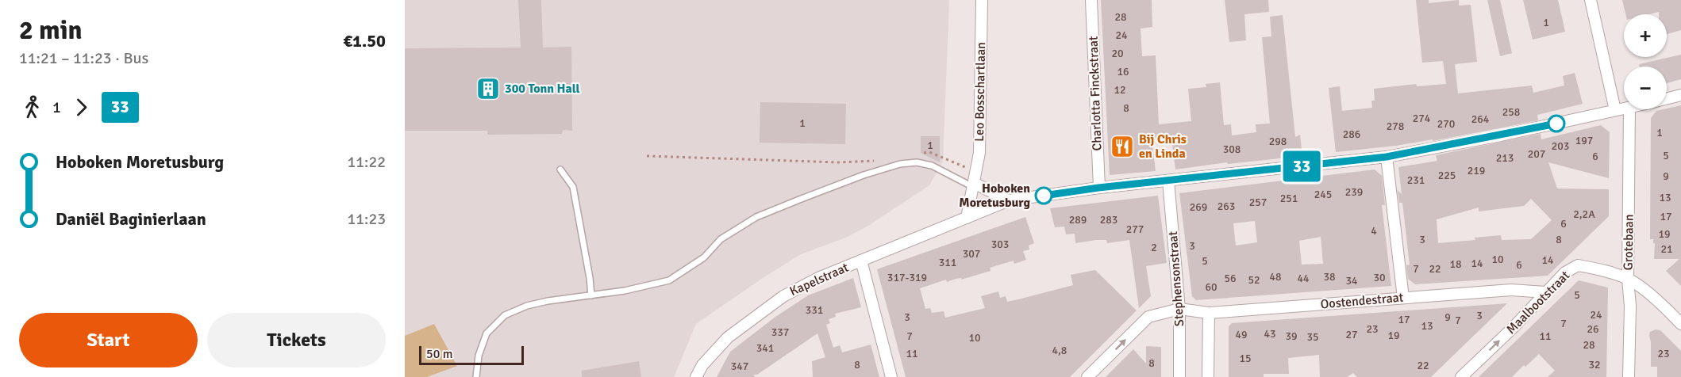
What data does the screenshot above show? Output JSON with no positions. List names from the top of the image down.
{
  "streets": {
    "street": [
      "Leo Bosschartlaan",
      "Charlotta Finckstraat",
      "Grotebaan",
      "Stephensonstraat",
      "Kapelstraat",
      "Oostendestraat",
      "Maalbootstraat"
    ]
  },
  "crossings": [
    ["Charlotta Finckstraat", "Kapelstraat"],
    ["Grotebaan", "Maalbootstraat"],
    ["Stephensonstraat", "Kapelstraat"],
    ["Stephensonstraat", "Oostendestraat"],
    ["Oostendestraat", "Maalbootstraat"]
  ],
  "one_way": ["Maalbootstraat"],
  "places": {
    "building": ["300 Tonn Hall"],
    "restaurant": ["Bij Chris en Linda"],
    "other": ["Hoboken Moretusburg"]
  },
  "lines": ["bus line 33"],
  "house_numbers": [
    "28",
    "1",
    "24",
    "20",
    "16",
    "12",
    "8",
    "258",
    "274",
    "264",
    "1",
    "270",
    "278",
    "1",
    "286",
    "197",
    "298",
    "1",
    "203",
    "308",
    "207",
    "5",
    "6",
    "213",
    "219",
    "225",
    "9",
    "231",
    "239",
    "245",
    "13",
    "251",
    "257",
    "263",
    "269",
    "2,2A",
    "17",
    "289",
    "283",
    "6",
    "277",
    "4",
    "19",
    "3",
    "8",
    "303",
    "3",
    "2",
    "21",
    "307",
    "10",
    "14",
    "5",
    "311",
    "14",
    "18",
    "6",
    "7",
    "22",
    "48",
    "38",
    "317-319",
    "30",
    "56",
    "44",
    "52",
    "34",
    "60",
    "5",
    "331",
    "24",
    "3",
    "3",
    "9",
    "17",
    "7",
    "7",
    "13",
    "23",
    "26",
    "337",
    "43",
    "49",
    "27",
    "19",
    "7",
    "39",
    "11",
    "35",
    "10",
    "28",
    "341",
    "4,8",
    "11",
    "23",
    "15",
    "8",
    "8",
    "32",
    "22",
    "347"
  ],
  "scale_bar": "50 m",
  "page": {
    "heading": ["2 min", "11:21 – 11:23 · Bus", "€1.50"],
    "on_map": "33",
    "map_buttons": ["+", "−"],
    "legs": ["1", "33"],
    "list": [
      {
        "name": "Hoboken Moretusburg",
        "value": "11:22"
      },
      {
        "name": "Daniël Baginierlaan",
        "value": "11:23"
      }
    ],
    "buttons": ["Start", "Tickets"],
    "scale": "50 m"
  }
}
